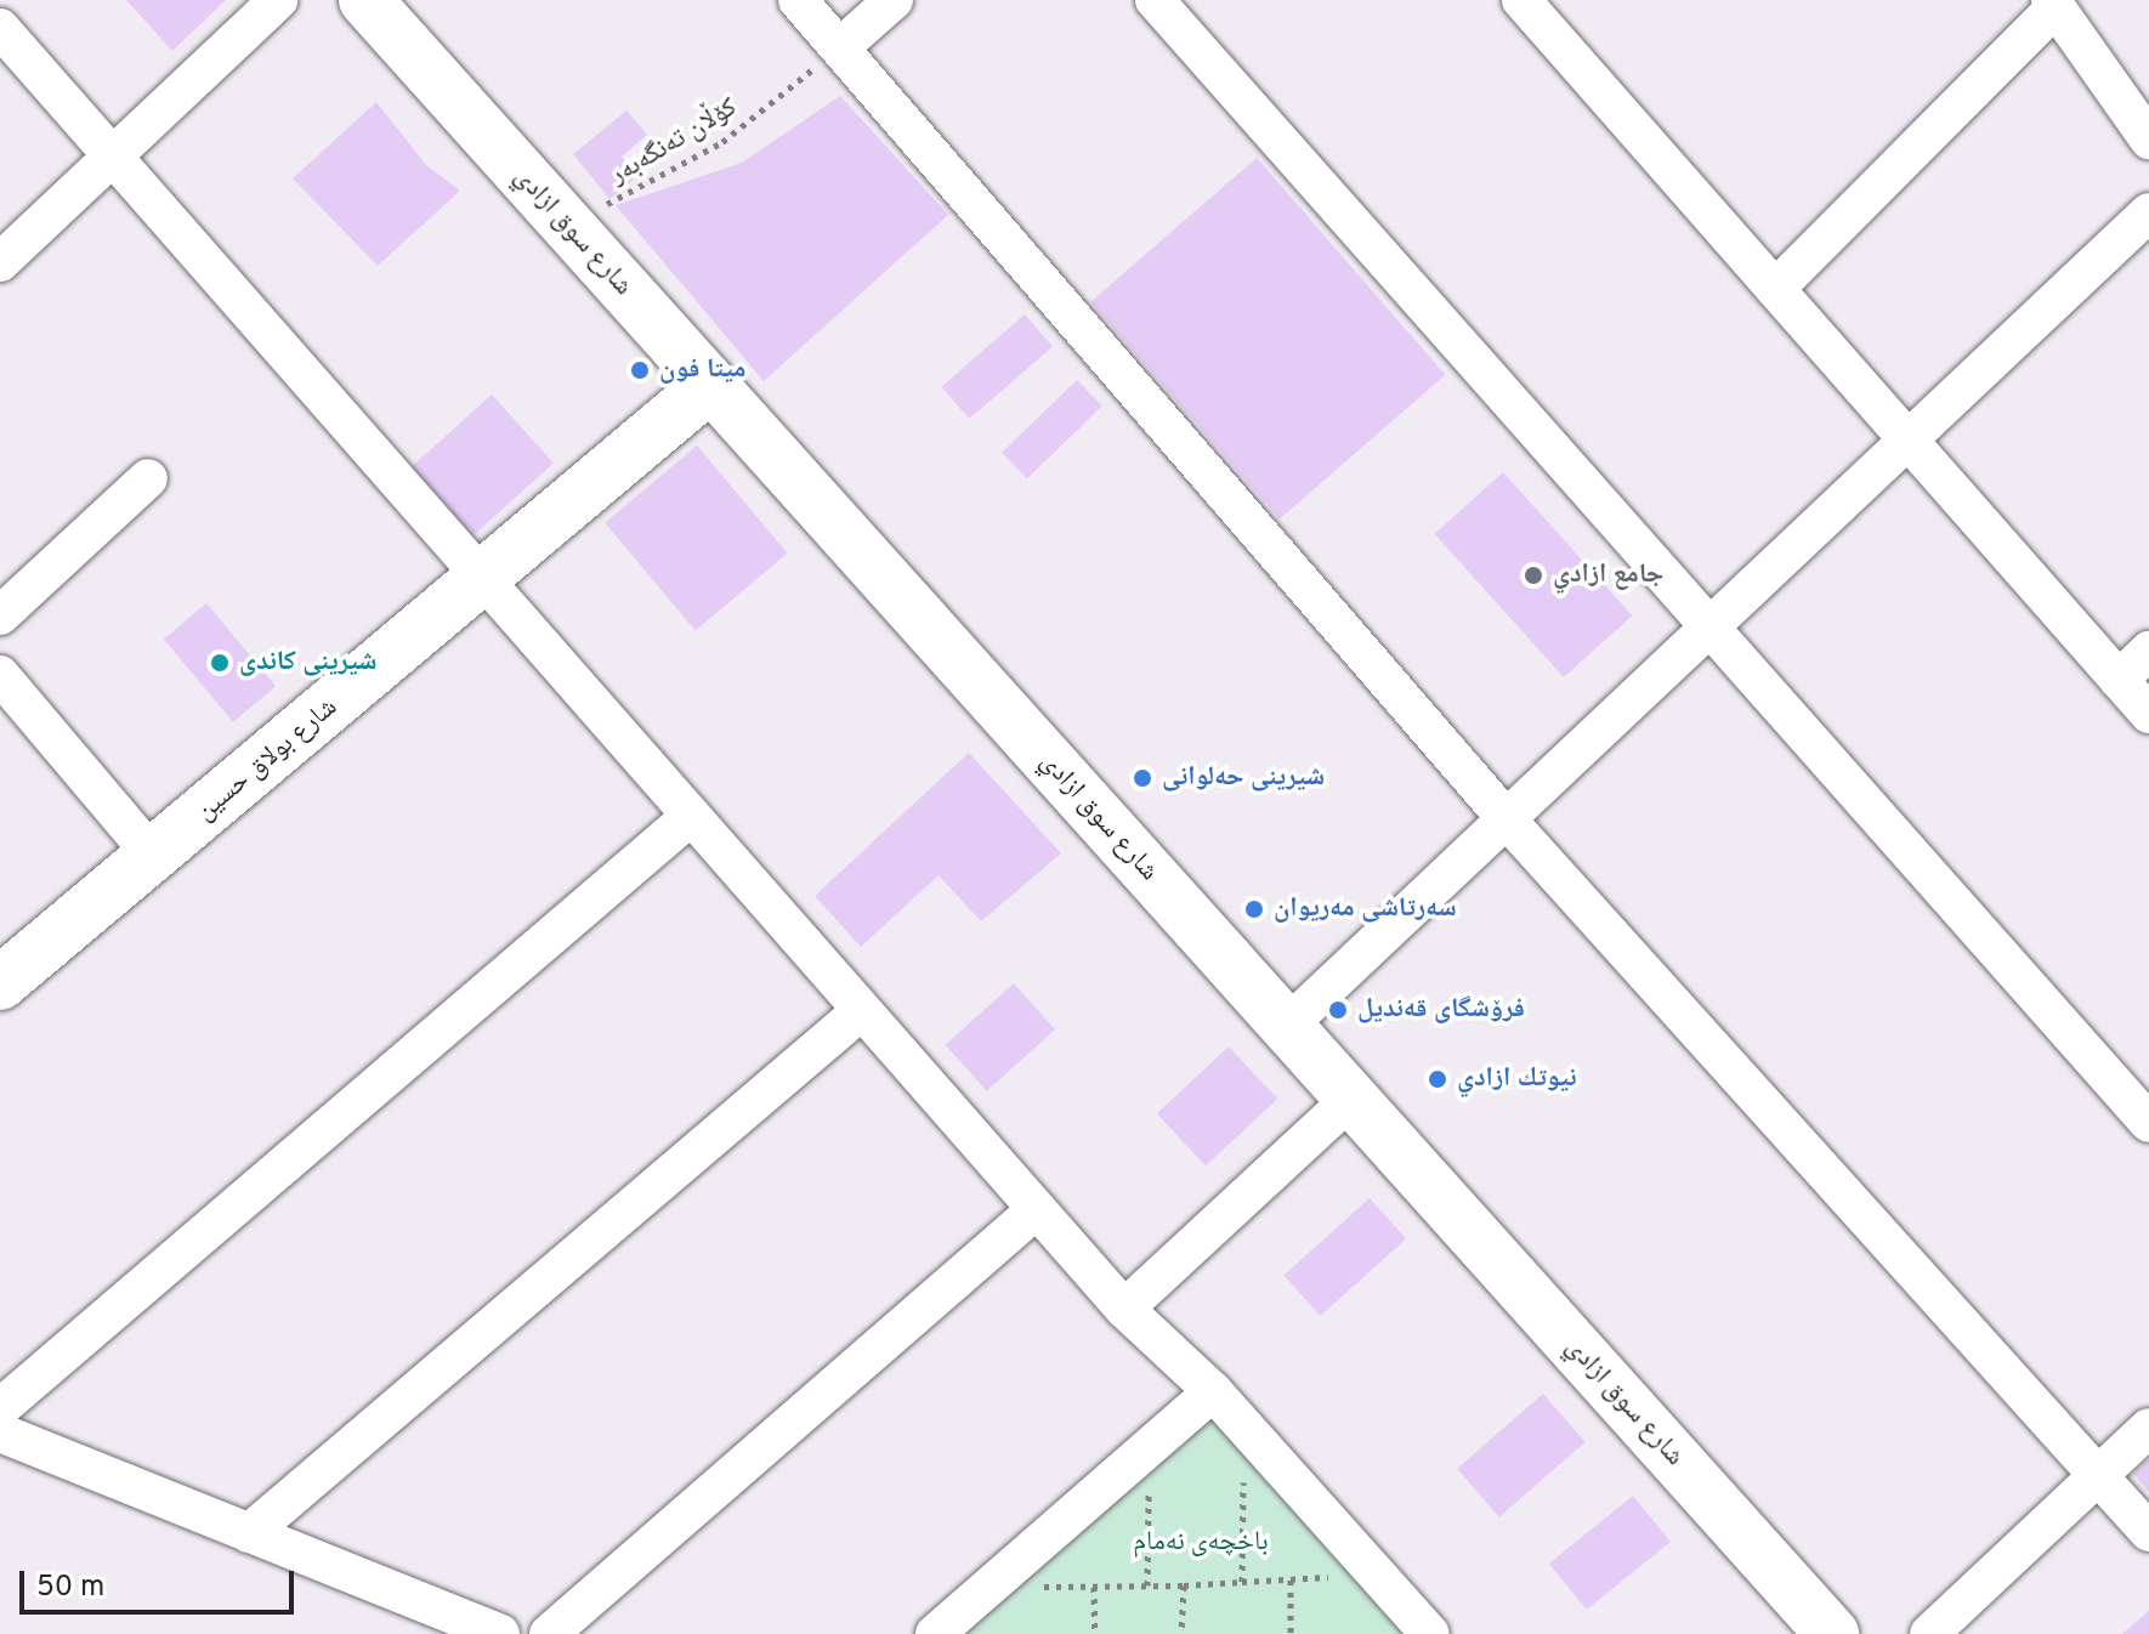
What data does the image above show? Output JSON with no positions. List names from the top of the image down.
{
  "streets": {
    "street": ["شارع سوق ازادي", "شارع بولاق حسين"],
    "path": ["کۆڵان تەنگەبەر"]
  },
  "crossings": [
    ["کۆڵان تەنگەبەر", "شارع سوق ازادي"],
    ["شارع سوق ازادي", "شارع بولاق حسين"]
  ],
  "parks": ["باخچەی نەمام"],
  "places": [
    "ميتا فون",
    "جامع ازادي",
    "شیرینی کاندی",
    "شیرینی حەلوانی",
    "سەرتاشی مەریوان",
    "فرۆشگای قەندیل",
    "نيوتك ازادي"
  ],
  "scale_bar": "50 m"
}
